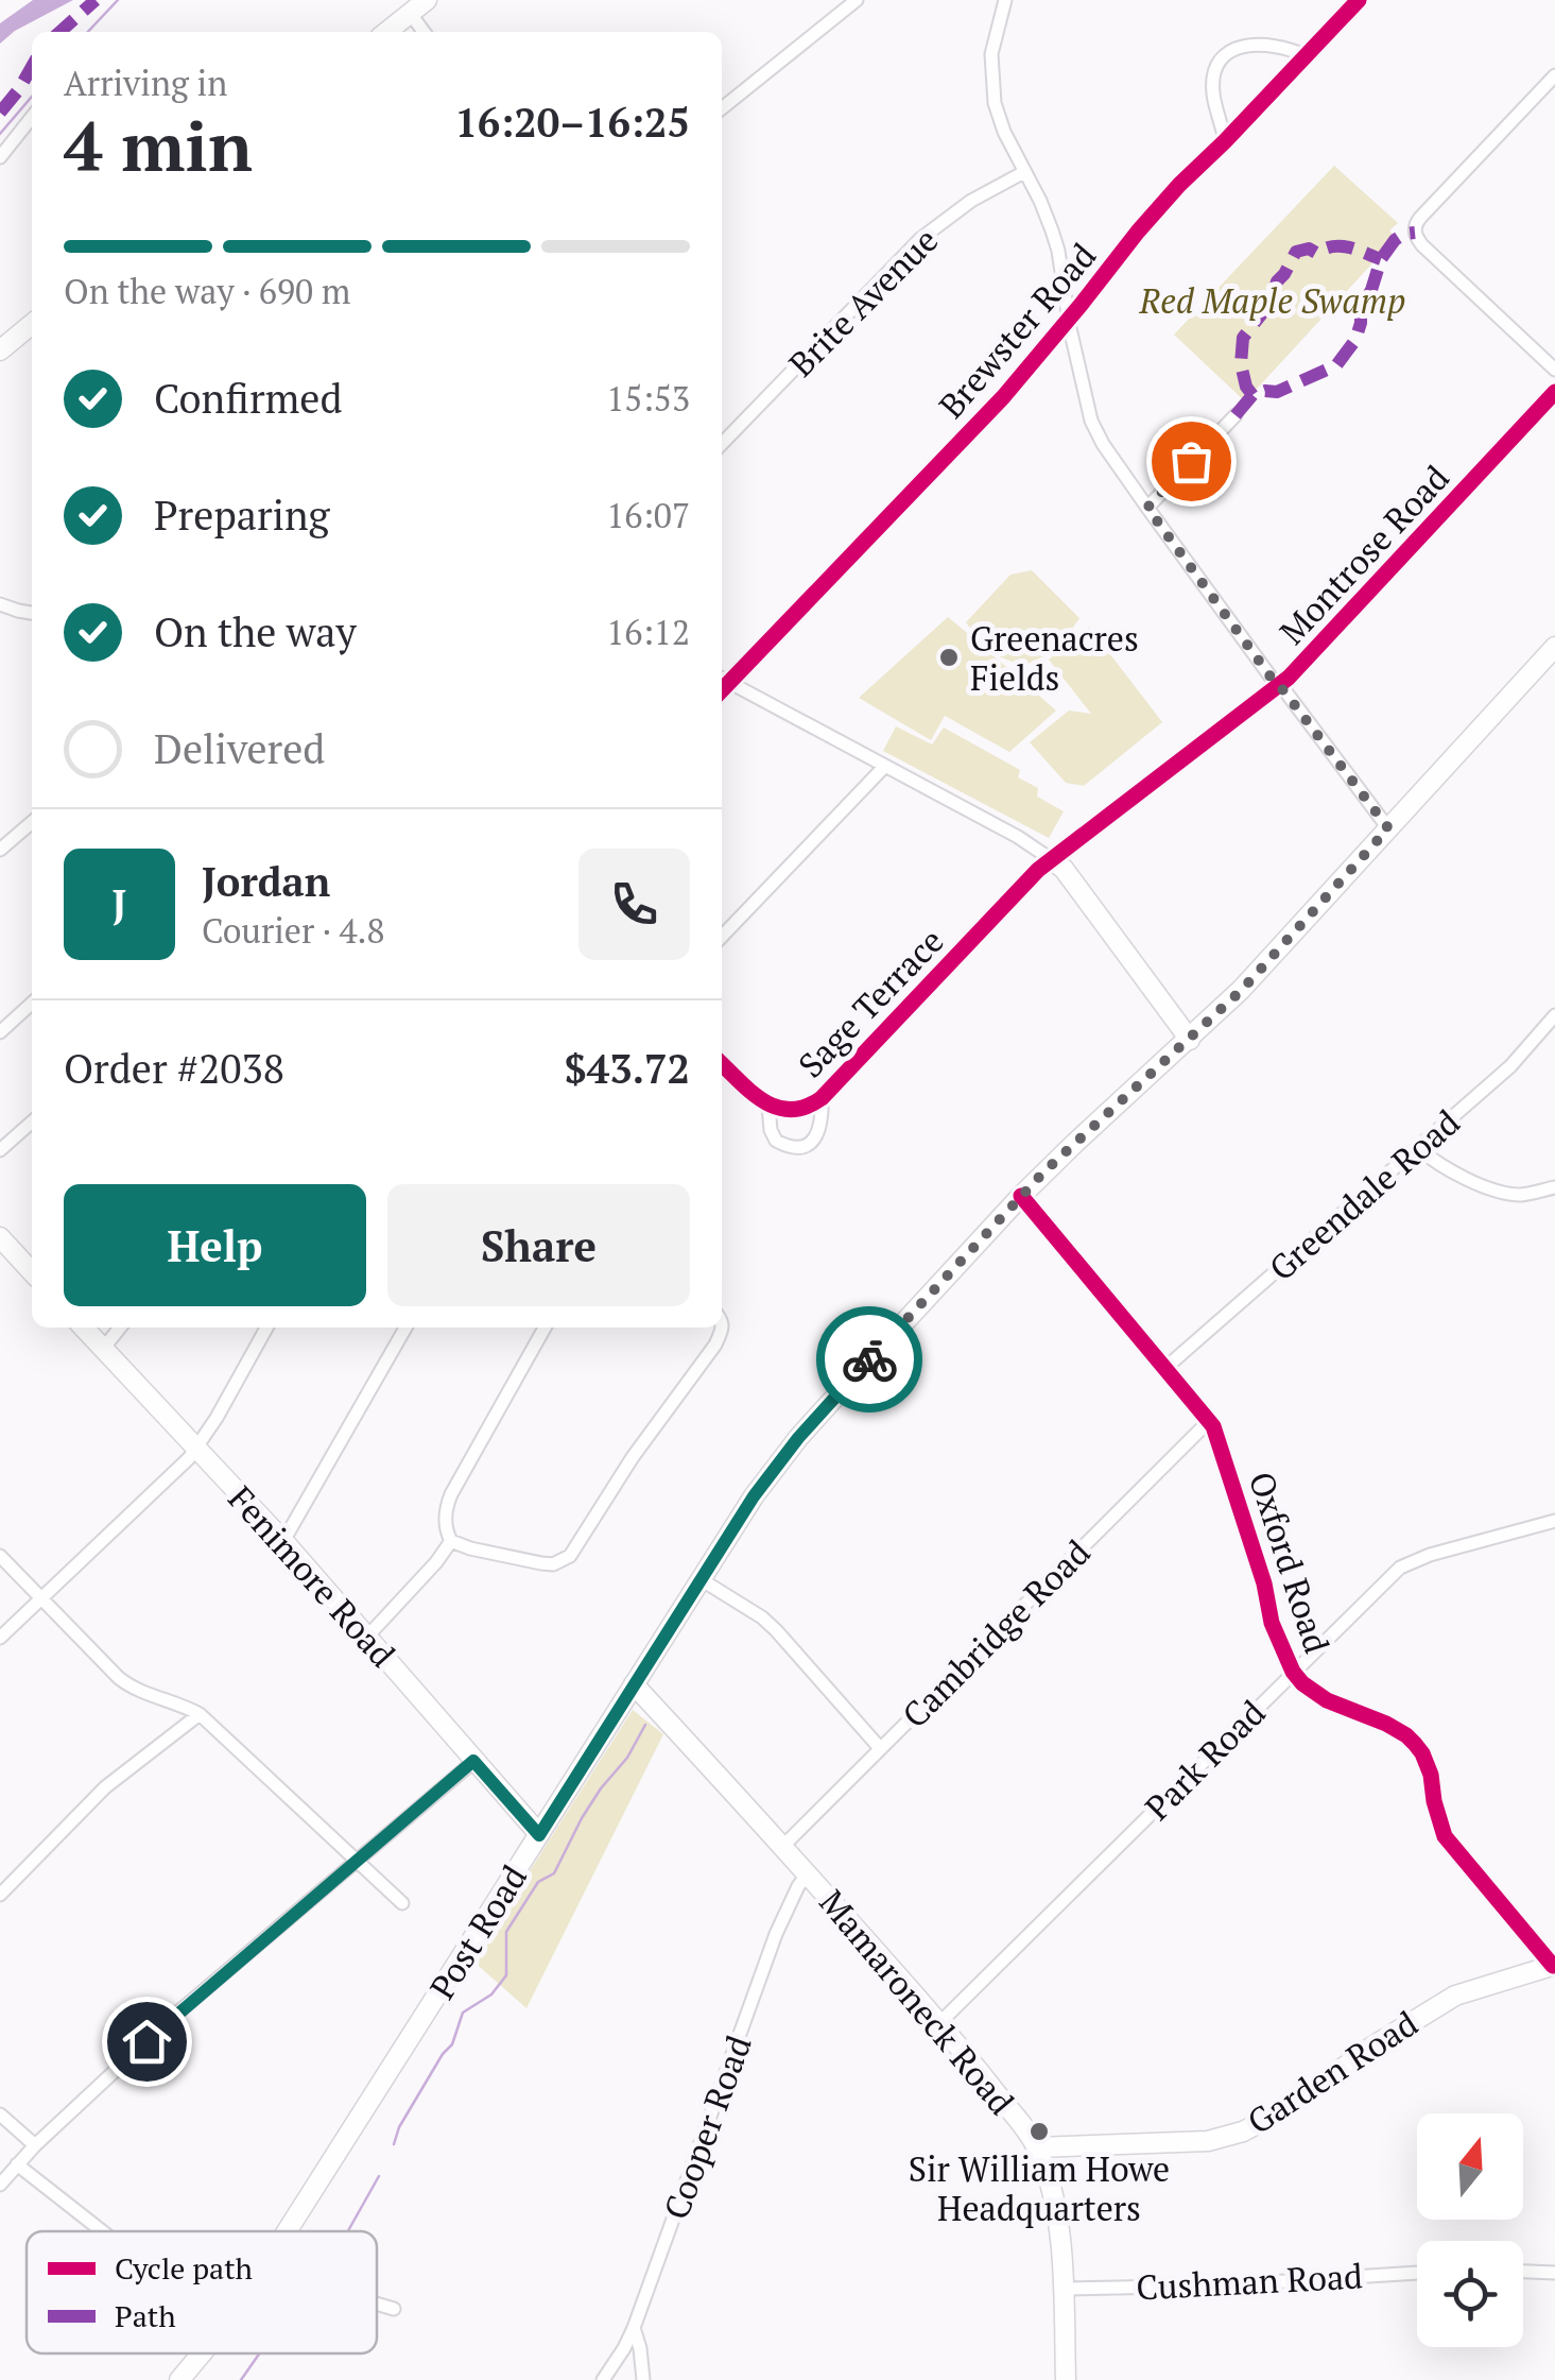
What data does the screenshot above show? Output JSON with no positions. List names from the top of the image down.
{
  "streets": {
    "main road": [
      "Fenimore Road",
      "Post Road",
      "Mamaroneck Road",
      "Garden Road"
    ],
    "street": [
      "Brite Avenue",
      "Brewster Road",
      "Montrose Road",
      "Sage Terrace",
      "Greendale Road",
      "Oxford Road",
      "Cambridge Road",
      "Park Road",
      "Cooper Road",
      "Cushman Road"
    ]
  },
  "crossings": [
    ["Montrose Road", "Sage Terrace"],
    ["Greendale Road", "Oxford Road"],
    ["Oxford Road", "Cambridge Road"],
    ["Oxford Road", "Park Road"],
    ["Oxford Road", "Post Road"],
    ["Oxford Road", "Garden Road"],
    ["Fenimore Road", "Post Road"],
    ["Cambridge Road", "Mamaroneck Road"],
    ["Park Road", "Mamaroneck Road"],
    ["Post Road", "Mamaroneck Road"],
    ["Mamaroneck Road", "Garden Road"],
    ["Mamaroneck Road", "Cooper Road"],
    ["Mamaroneck Road", "Cushman Road"]
  ],
  "parks": ["Red Maple Swamp"],
  "places": ["Greenacres Fields", "Sir William Howe Headquarters"],
  "legend": ["Cycle path", "Path"],
  "north": "top",
  "page": {
    "heading": ["4 min", "Arriving in", "16:20–16:25"],
    "panel": [
      "Jordan",
      "Courier · 4.8",
      "Order #2038",
      "$43.72"
    ],
    "bar": "On the way · 690 m",
    "list": [
      ["Confirmed", "15:53"],
      ["Preparing", "16:07"],
      ["On the way", "16:12"],
      "Delivered"
    ],
    "round": "J",
    "buttons": ["Help", "Share"]
  }
}
